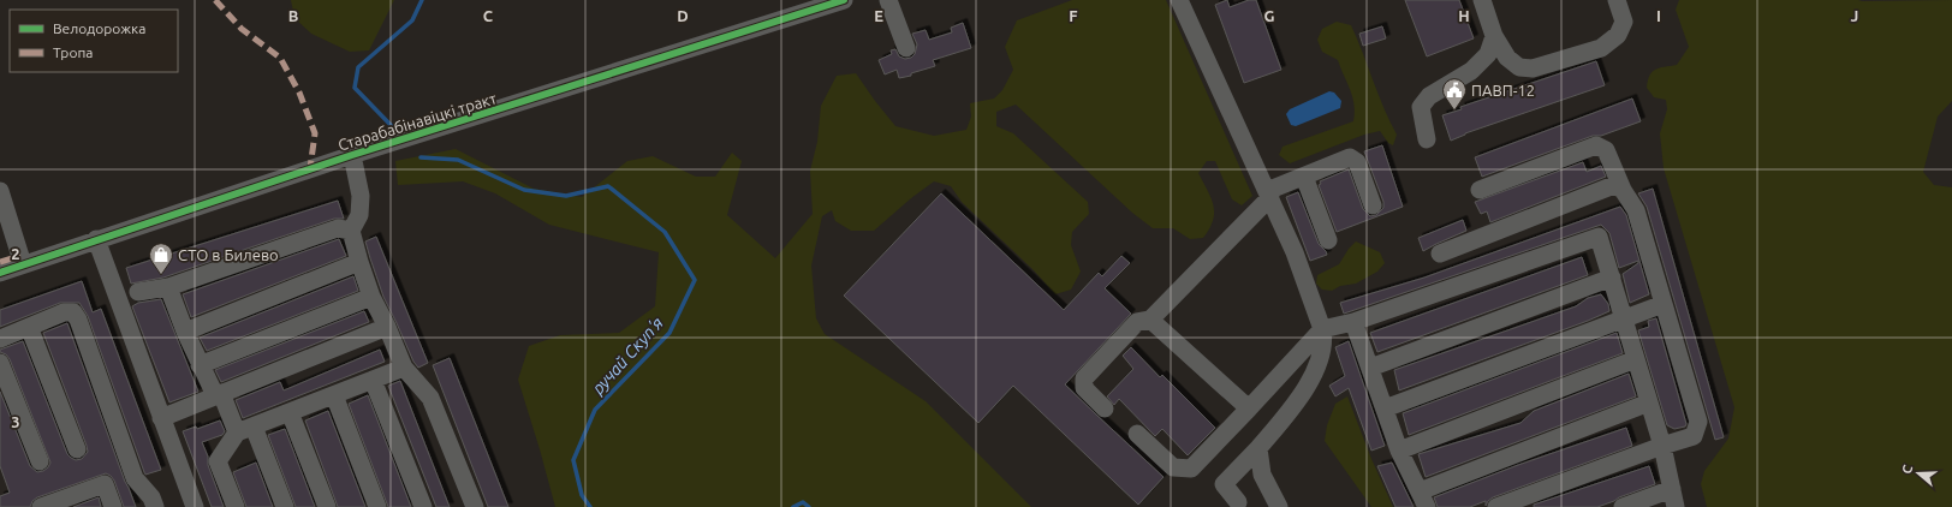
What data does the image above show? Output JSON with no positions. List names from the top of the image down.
{
  "streets": {
    "street": ["Старабабінавіцкі тракт"]
  },
  "water": ["ручай Скупʼя"],
  "places": {
    "public building": ["ПАВП-12"],
    "shop": ["СТО в Билево"]
  },
  "legend": ["Велодорожка", "Тропа"],
  "north": "left",
  "grid": {
    "columns": [
      "B",
      "C",
      "D",
      "E",
      "F",
      "G",
      "H",
      "I",
      "J"
    ],
    "rows": ["2", "3"]
  }
}
